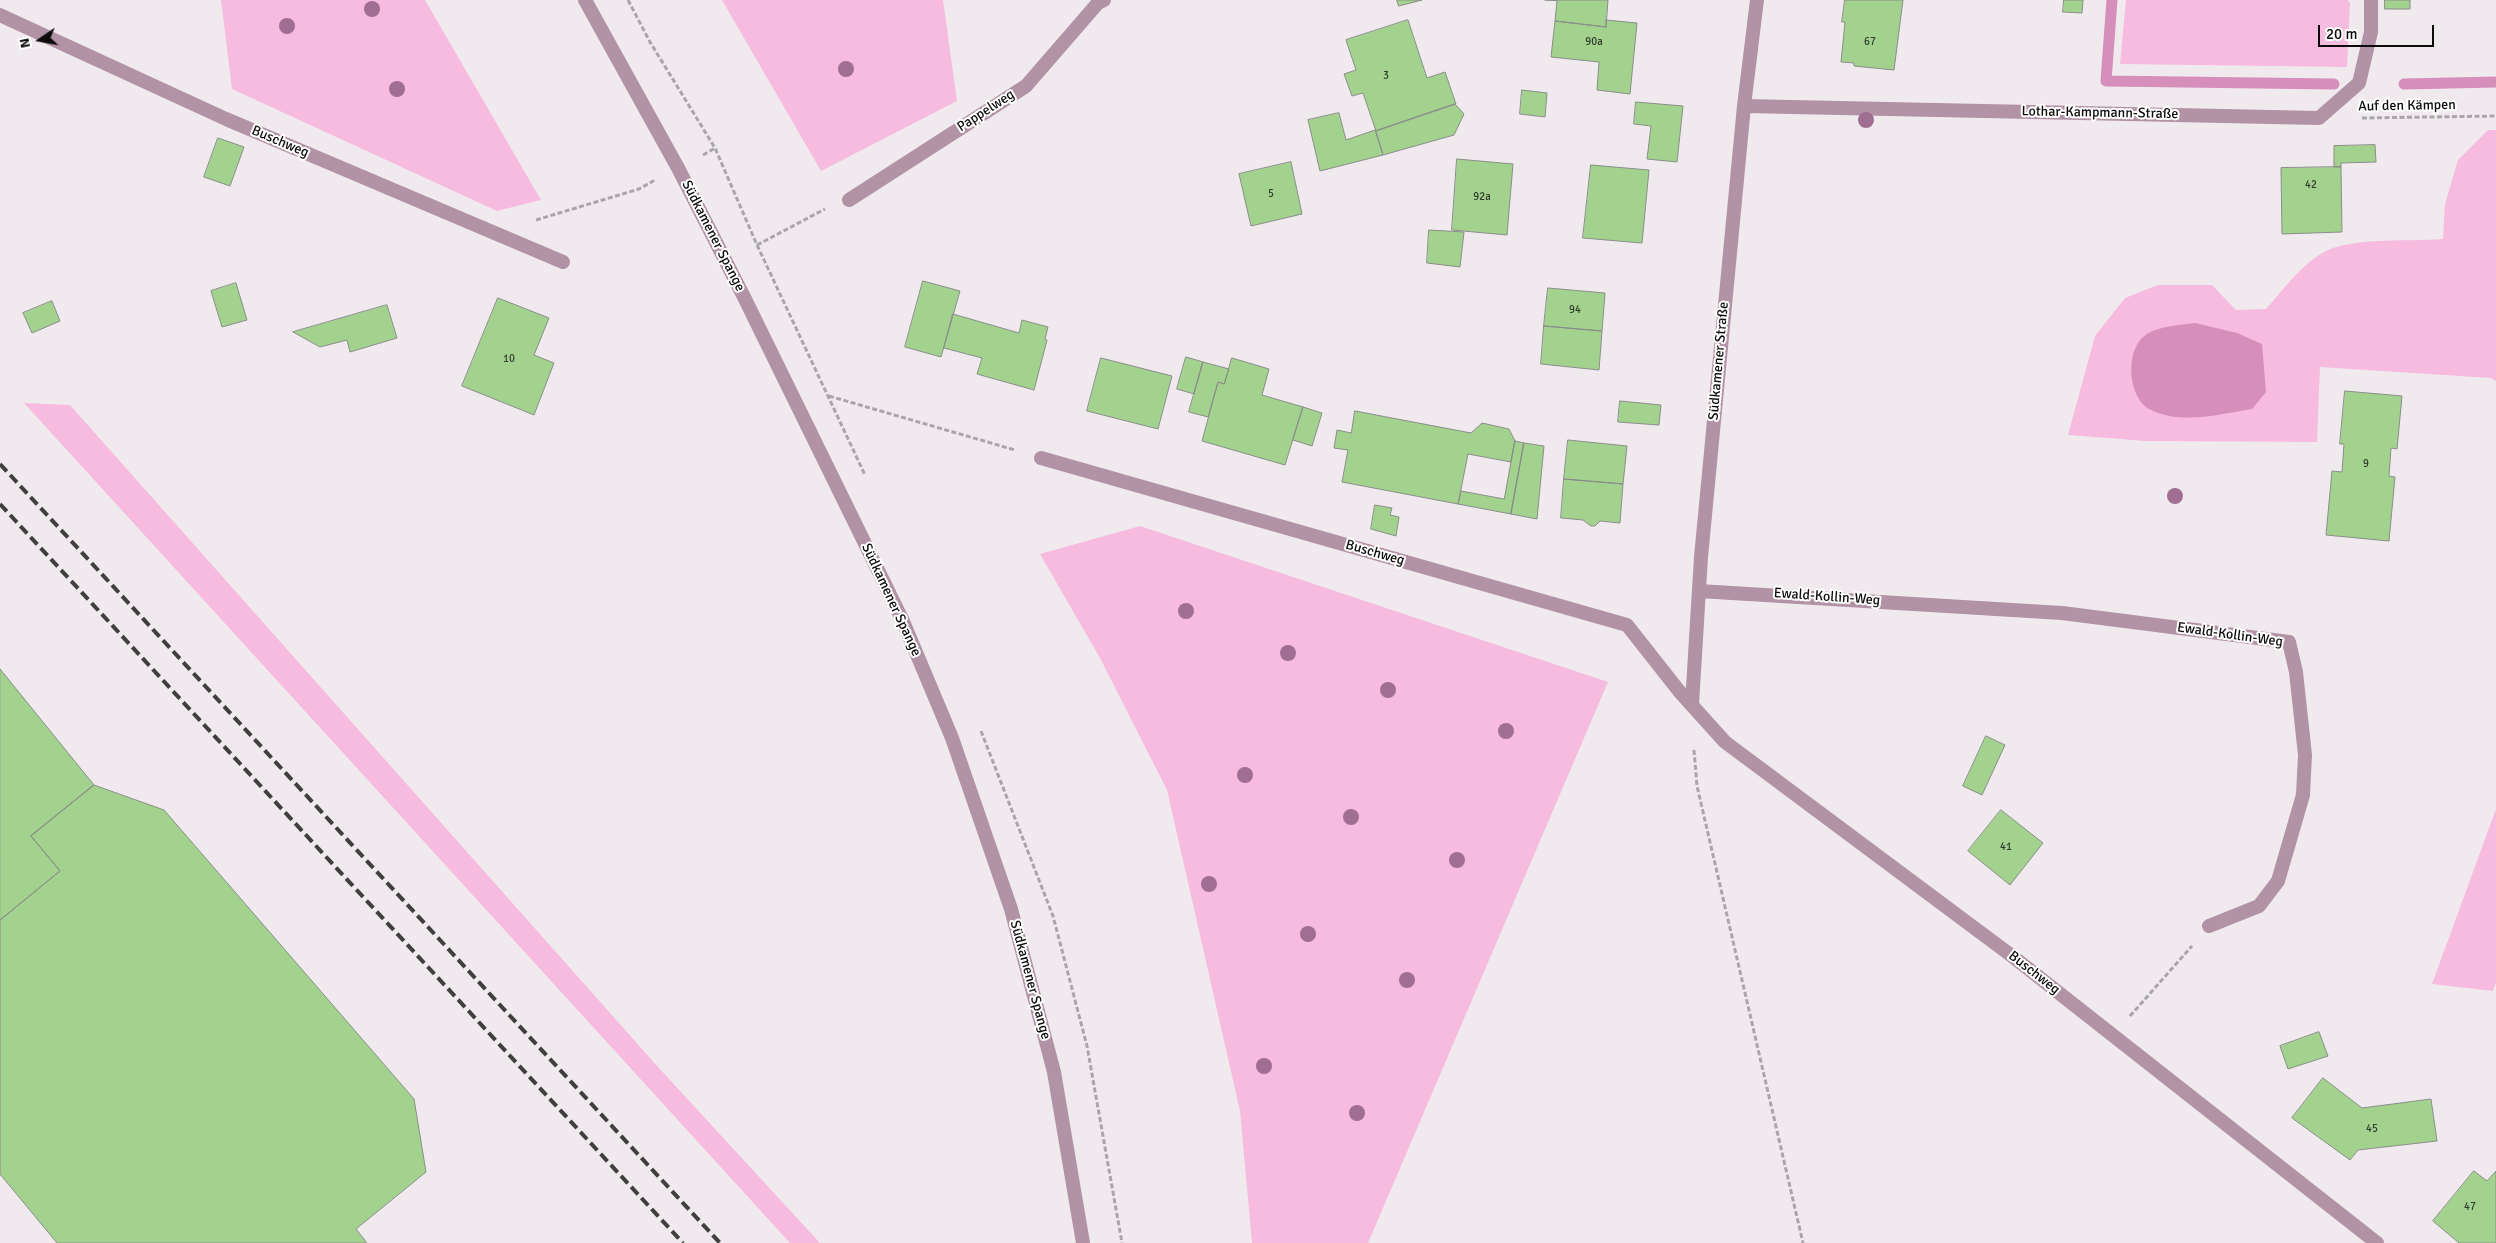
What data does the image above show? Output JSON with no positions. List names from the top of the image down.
{
  "streets": {
    "street": [
      "Pappelweg",
      "Lothar-Kampmann-Straße",
      "Buschweg",
      "Südkamener Spange",
      "Südkamener Straße",
      "Ewald-Kollin-Weg"
    ],
    "path": ["Auf den Kämpen"]
  },
  "crossings": [
    ["Auf den Kämpen", "Lothar-Kampmann-Straße"],
    ["Lothar-Kampmann-Straße", "Südkamener Straße"],
    ["Buschweg", "Südkamener Straße"],
    ["Südkamener Straße", "Ewald-Kollin-Weg"]
  ],
  "house_numbers": [
    "90a",
    "67",
    "3",
    "42",
    "5",
    "92a",
    "94",
    "10",
    "9",
    "41",
    "45",
    "47"
  ],
  "scale_bar": "20 m",
  "north": "left"
}
